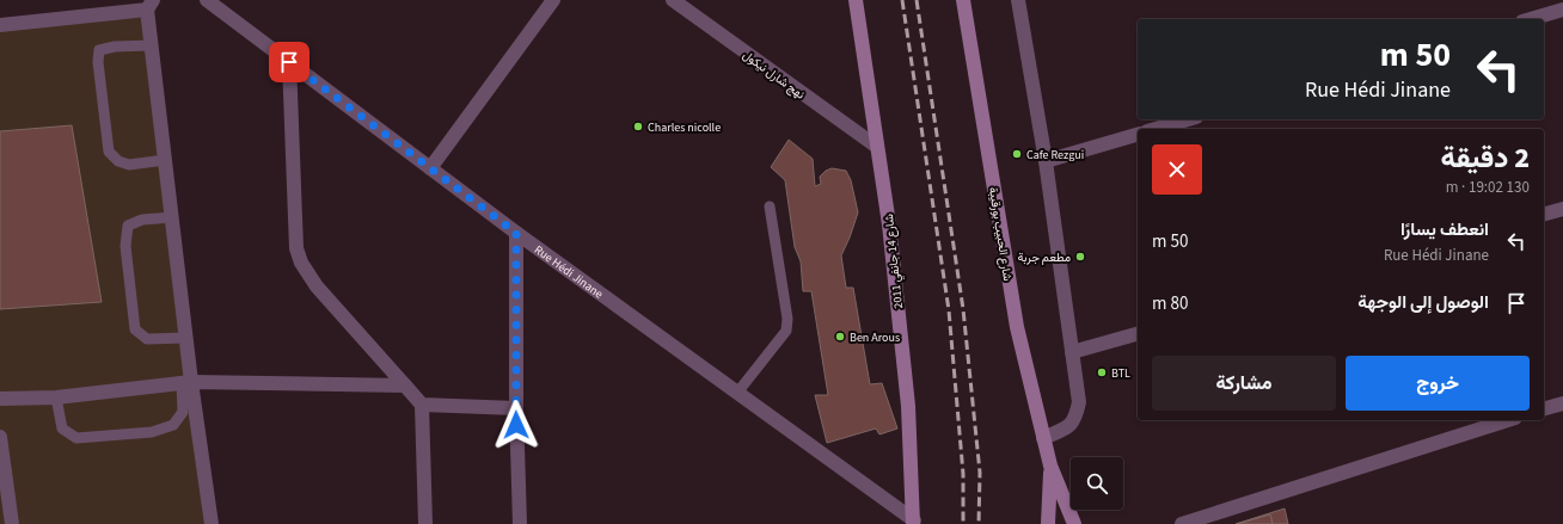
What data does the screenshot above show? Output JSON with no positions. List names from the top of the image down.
{
  "streets": {
    "main road": ["شارع الحبيب بورقيبة", "شارع 14 جانفي 2011"],
    "street": ["نهج شارل نيكول", "Rue Hédi Jinane"]
  },
  "crossings": [
    ["نهج شارل نيكول", "شارع 14 جانفي 2011"],
    ["شارع 14 جانفي 2011", "Rue Hédi Jinane"]
  ],
  "places": [
    "Charles nicolle",
    "Cafe Rezgui",
    "مطعم جربة",
    "Ben Arous",
    "BTL"
  ],
  "page": {
    "turn": ["50 m", "Rue Hédi Jinane"],
    "heading": ["2 دقيقة", "130 m · 19:02"],
    "list": [
      {
        "name": "انعطف يسارًا",
        "note": "Rue Hédi Jinane",
        "value": "50 m"
      },
      {
        "name": "الوصول إلى الوجهة",
        "value": "80 m"
      }
    ],
    "buttons": ["خروج", "مشاركة"]
  }
}
